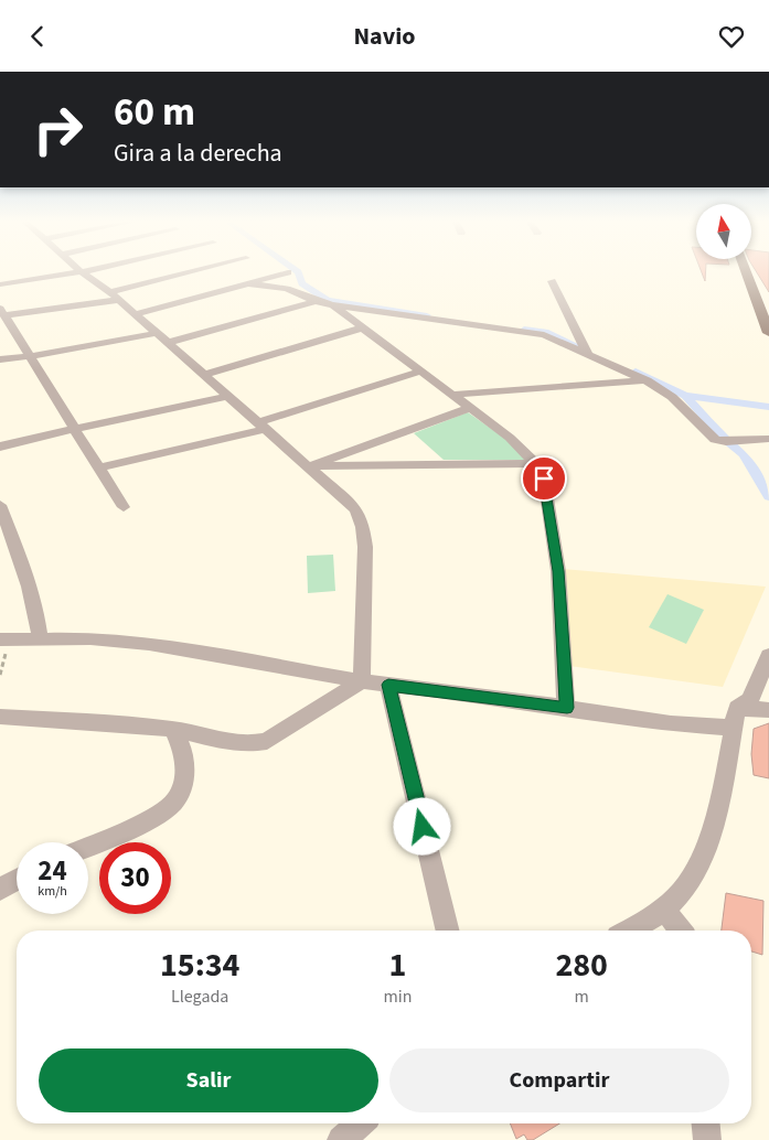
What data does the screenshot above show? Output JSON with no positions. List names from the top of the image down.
{
  "north": "top",
  "page": {
    "header": "Navio",
    "turn": ["60 m", "Gira a la derecha"],
    "speed": "24 km/h",
    "limit": "30",
    "eta": [
      "15:34",
      "Llegada",
      "1",
      "min",
      "280",
      "m"
    ],
    "buttons": ["Salir", "Compartir"]
  }
}
